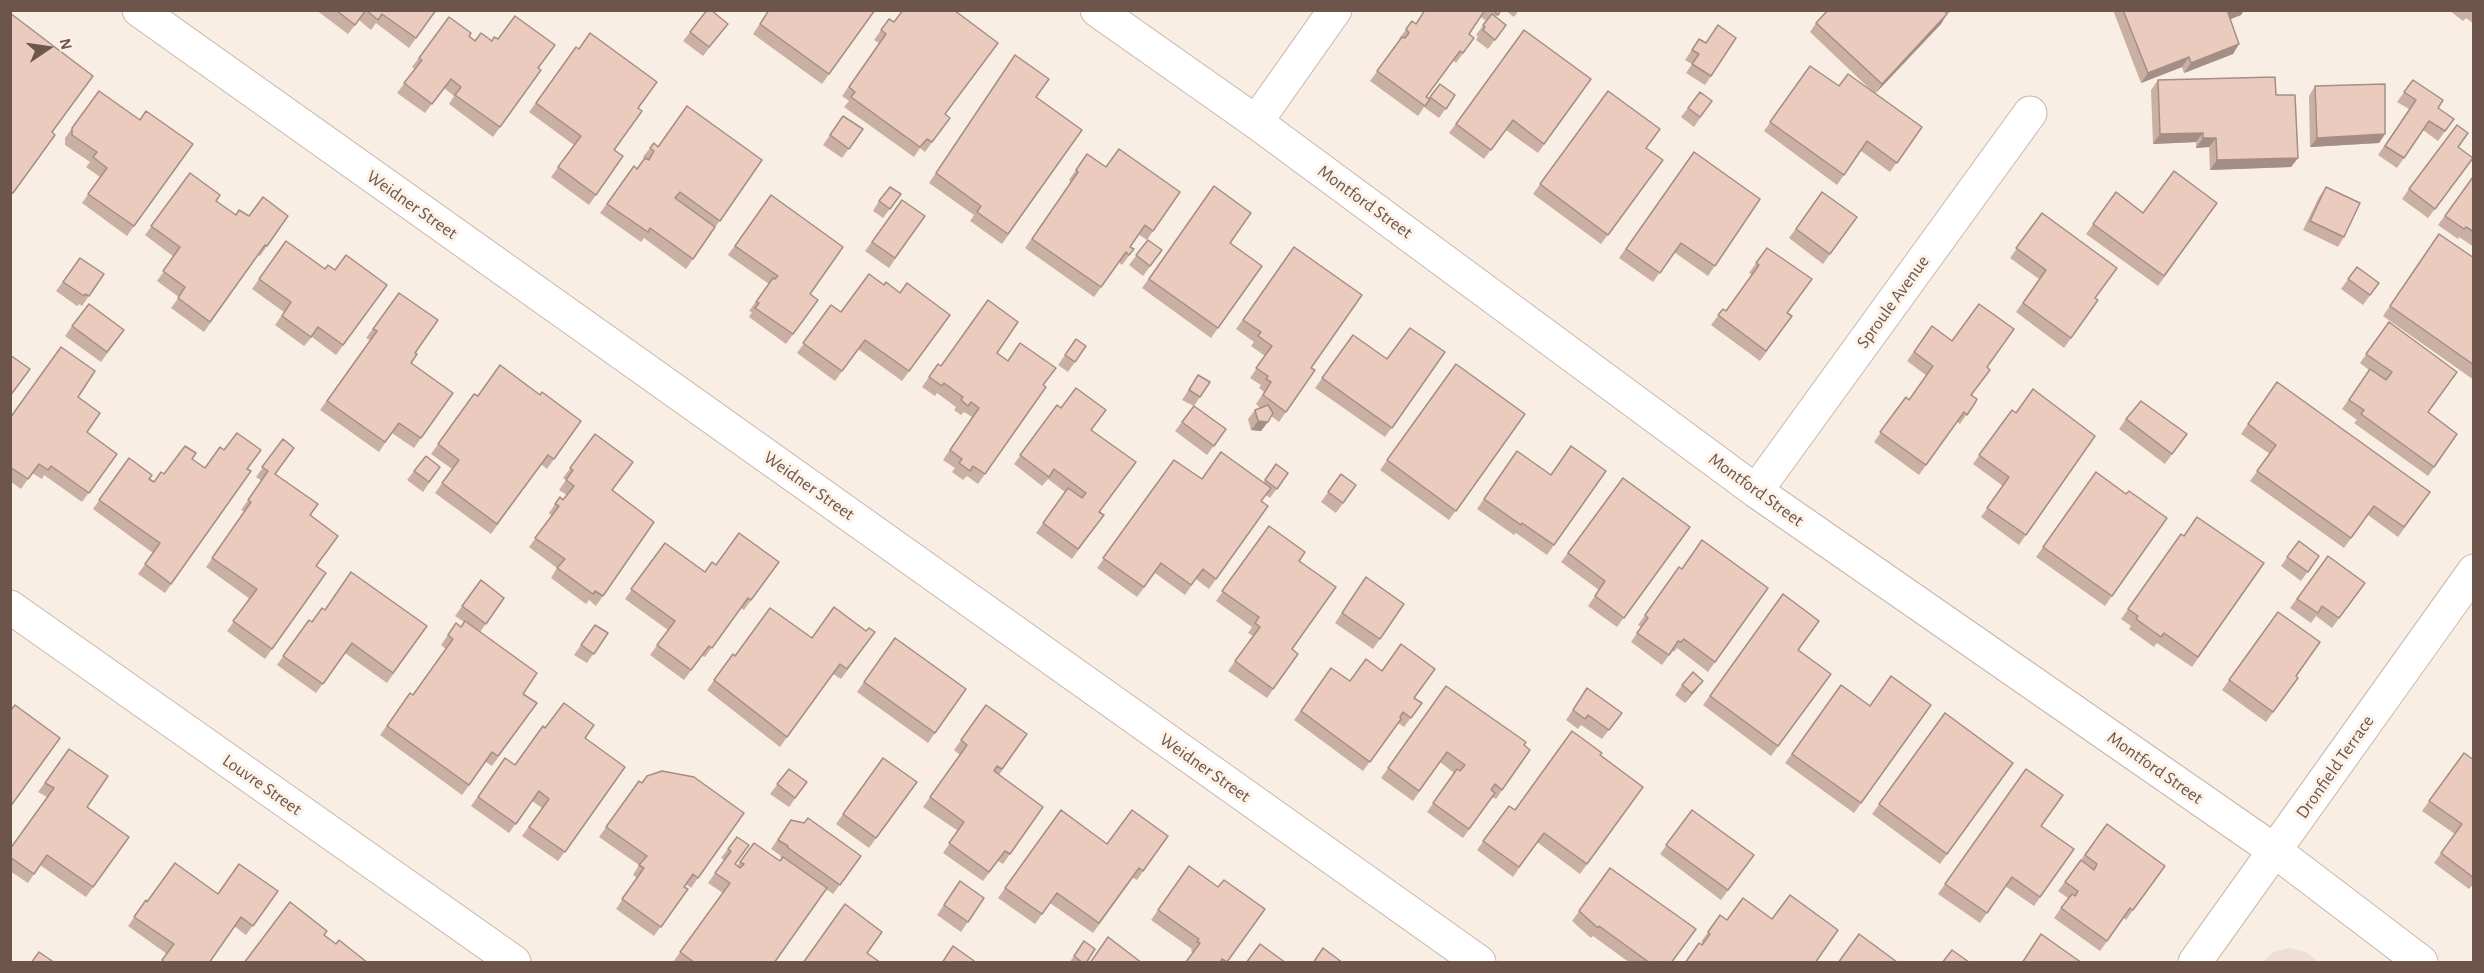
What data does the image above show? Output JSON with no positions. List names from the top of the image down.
{
  "streets": {
    "street": [
      "Montford Street",
      "Weidner Street",
      "Sproule Avenue",
      "Dronfield Terrace",
      "Louvre Street"
    ]
  },
  "crossings": [
    ["Montford Street", "Sproule Avenue"],
    ["Montford Street", "Dronfield Terrace"]
  ],
  "north": "right"
}
